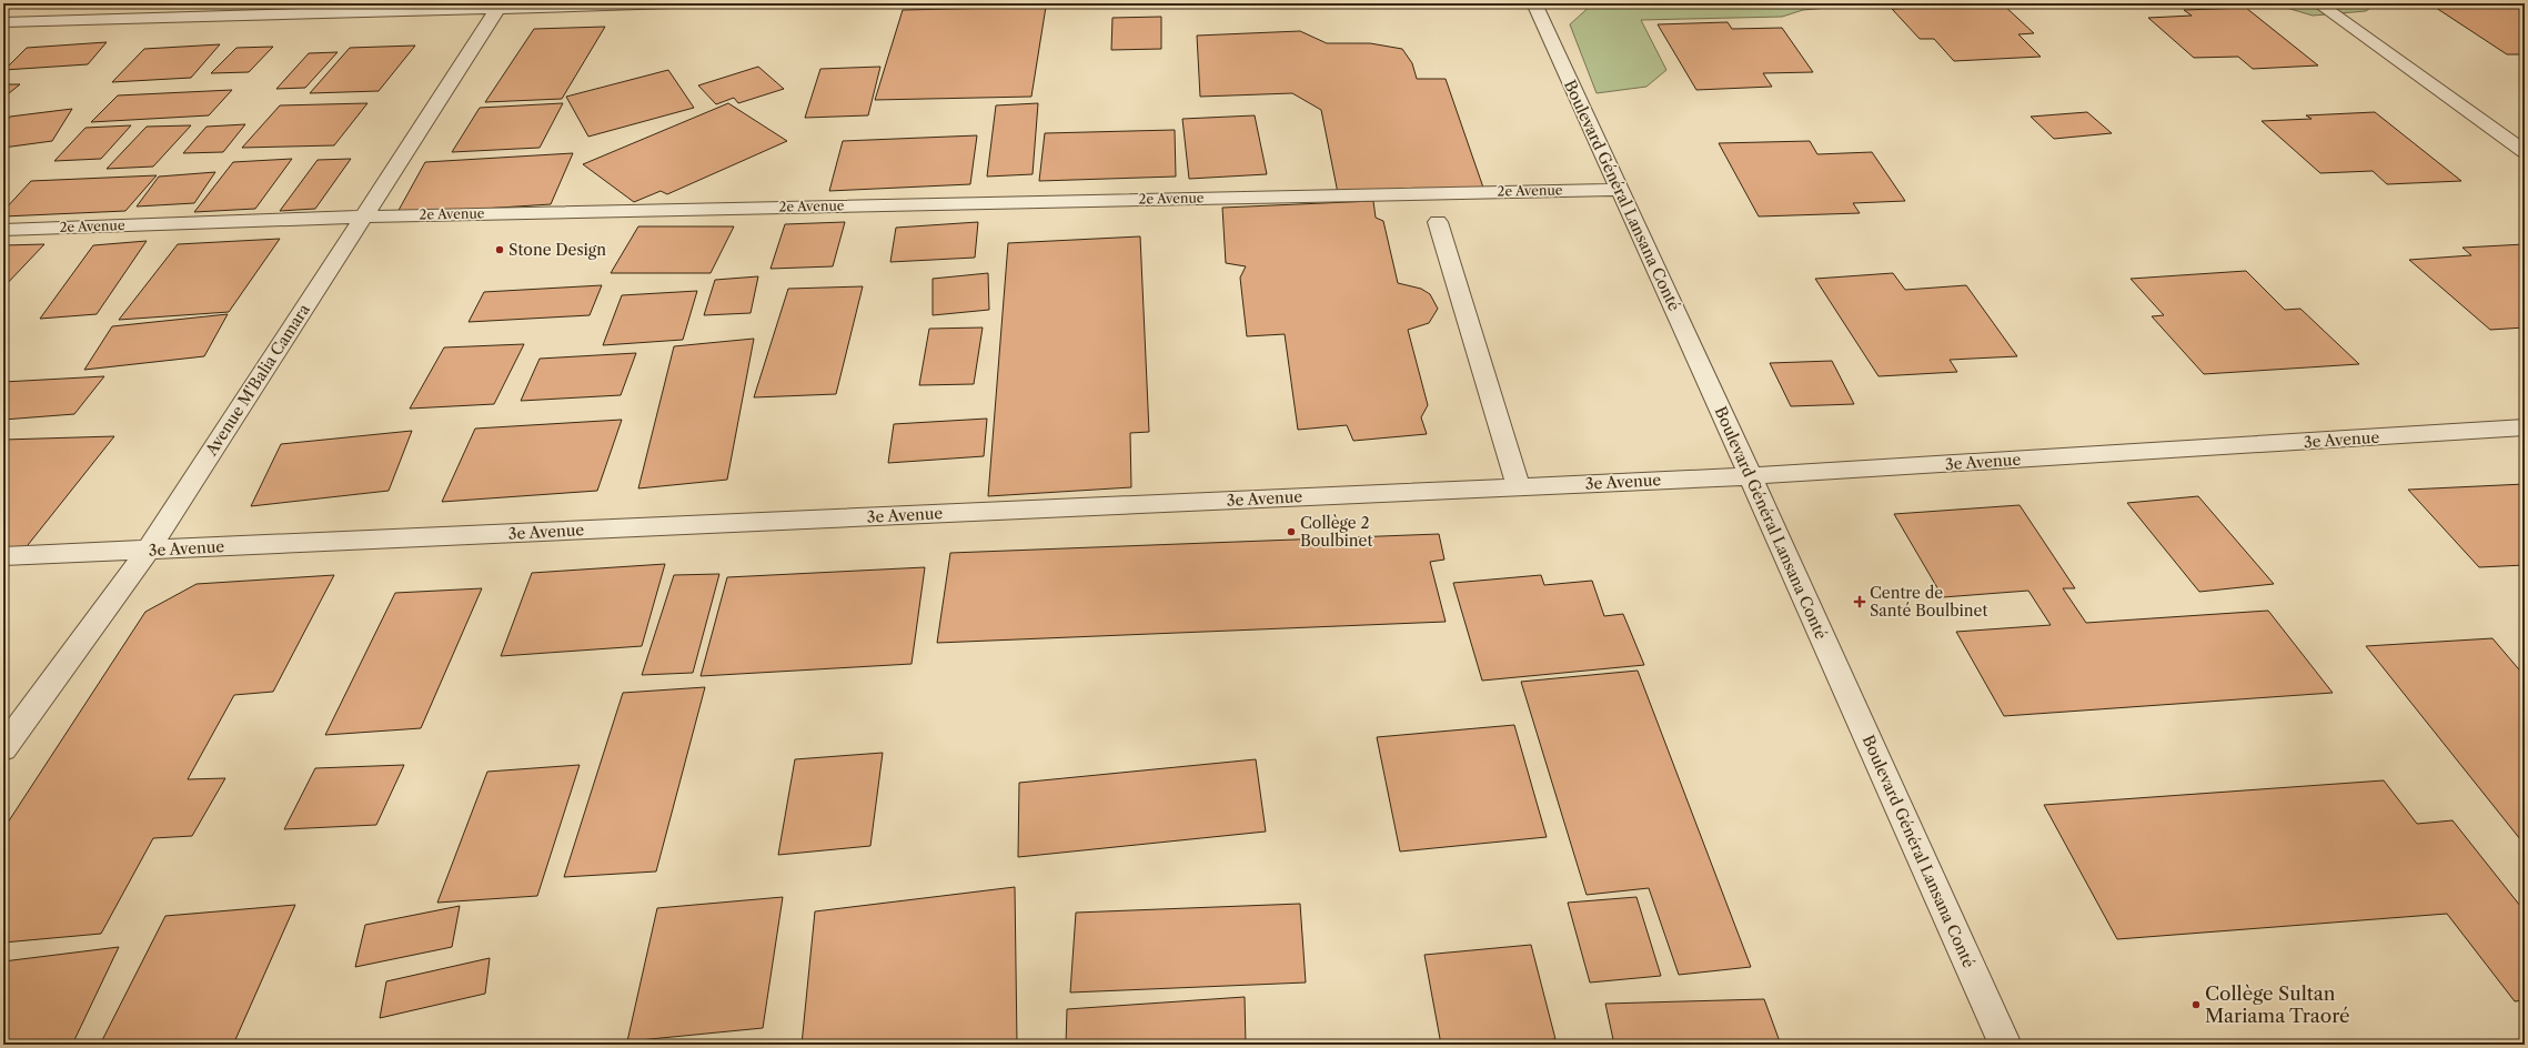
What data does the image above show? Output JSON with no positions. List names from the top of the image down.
{
  "streets": {
    "street": [
      "2e Avenue",
      "Boulevard Général Lansana Conté",
      "Avenue M'Balia Camara",
      "3e Avenue"
    ]
  },
  "crossings": [
    ["2e Avenue", "Boulevard Général Lansana Conté"],
    ["2e Avenue", "Avenue M'Balia Camara"],
    ["Boulevard Général Lansana Conté", "3e Avenue"],
    ["Avenue M'Balia Camara", "3e Avenue"]
  ],
  "places": {
    "other": ["Stone Design", "Collège 2 Boulbinet", "Collège Sultan Mariama Traoré"],
    "health": ["Centre de Santé Boulbinet"]
  }
}
